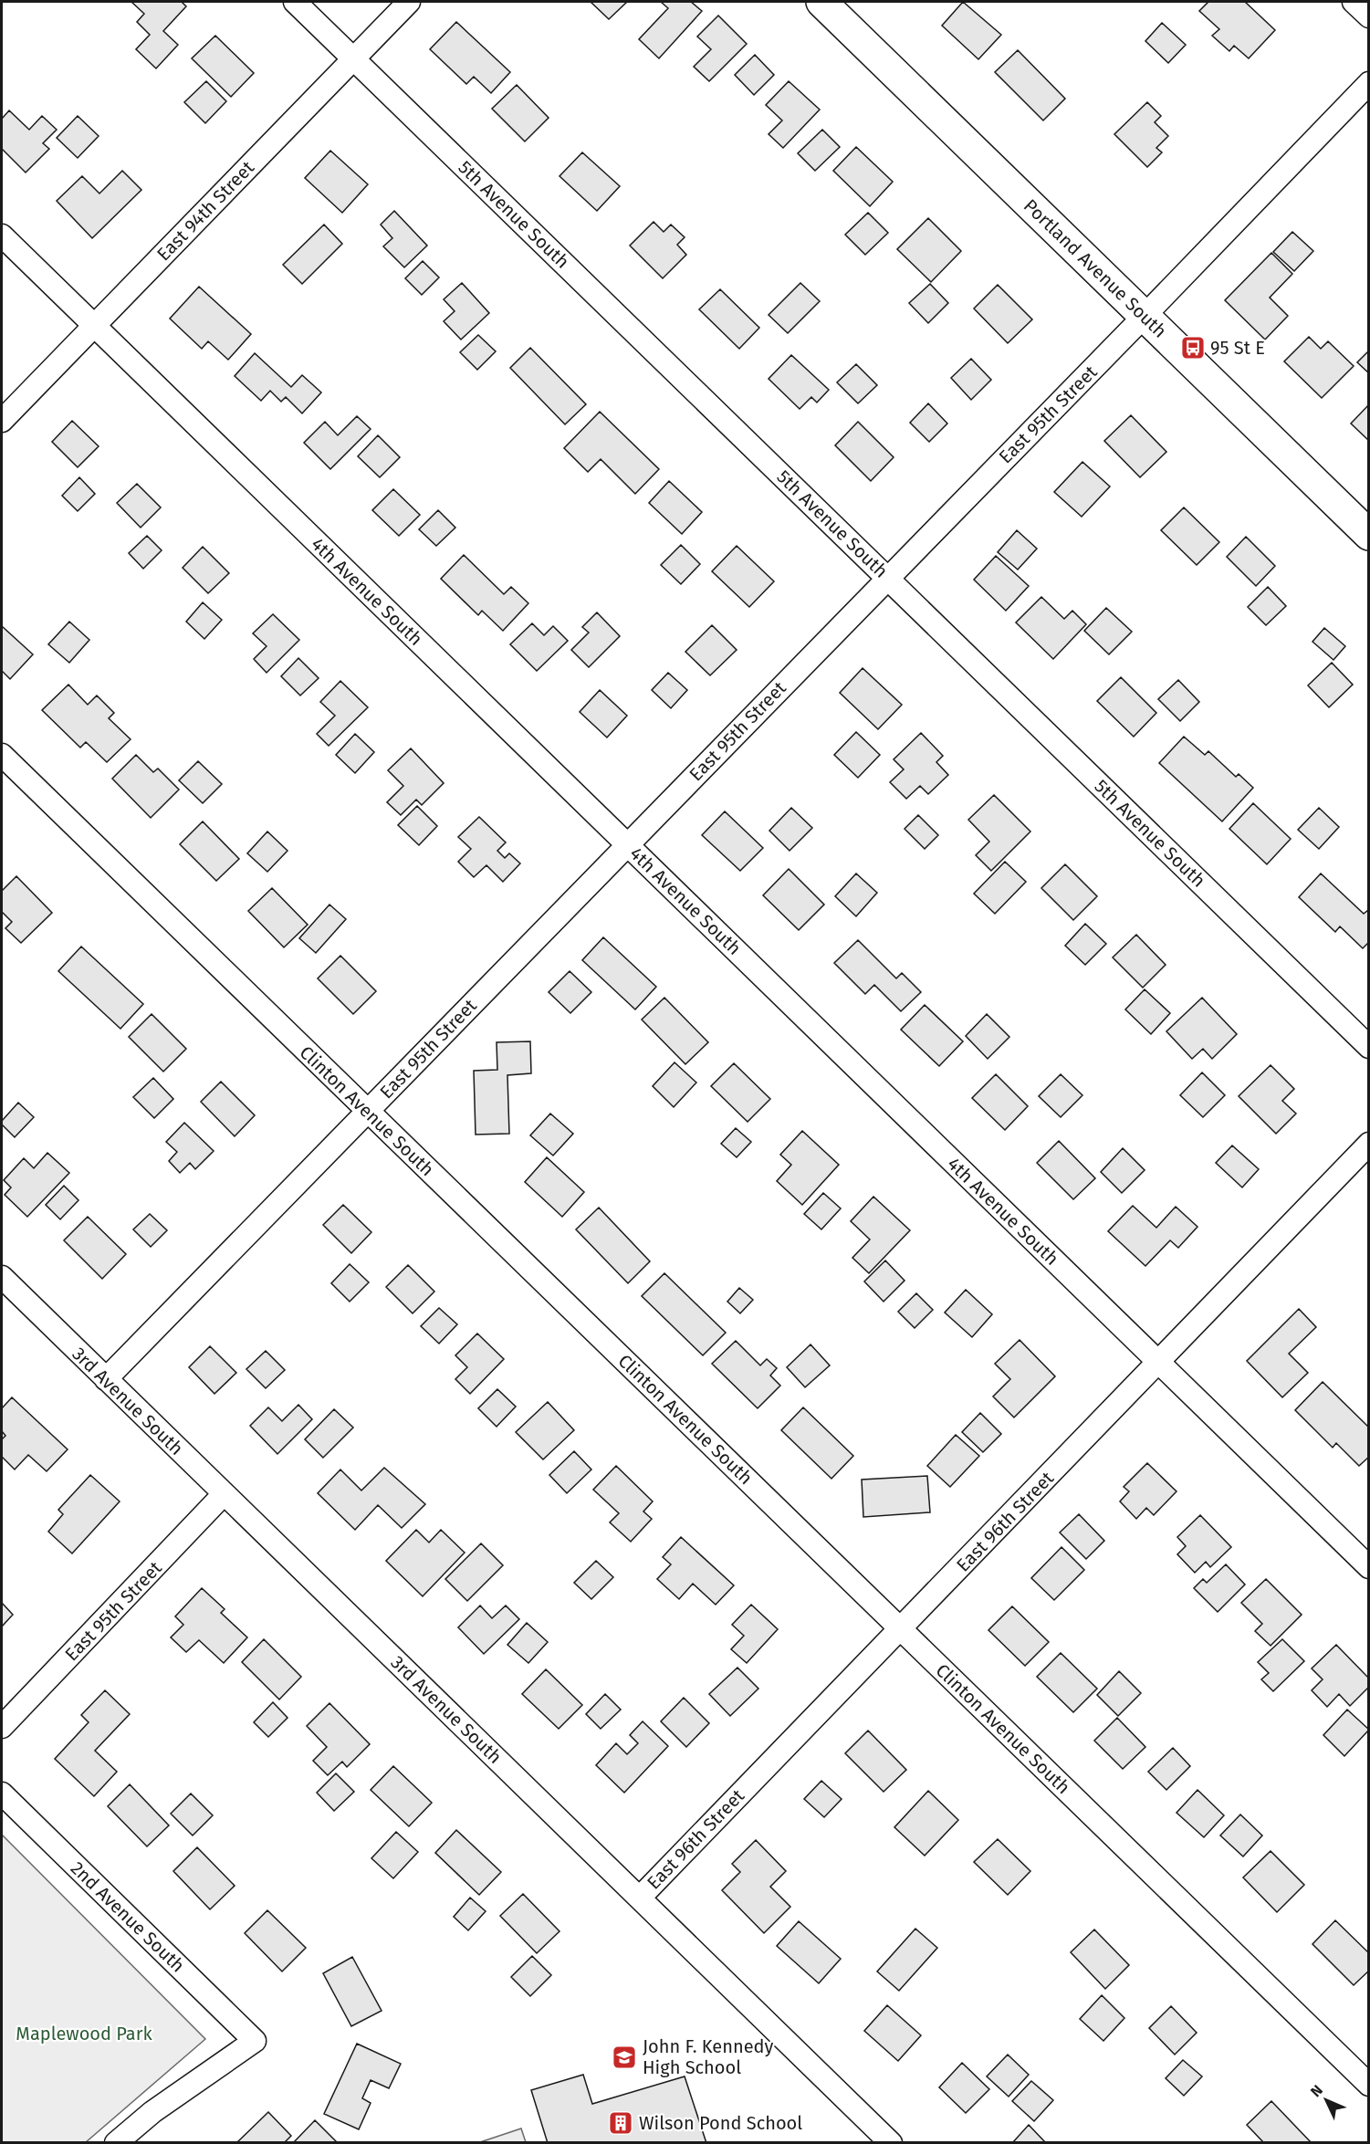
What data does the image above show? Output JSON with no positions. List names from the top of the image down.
{
  "streets": {
    "main road": ["Portland Avenue South"],
    "street": [
      "East 94th Street",
      "5th Avenue South",
      "East 95th Street",
      "4th Avenue South",
      "Clinton Avenue South",
      "3rd Avenue South",
      "East 96th Street",
      "2nd Avenue South"
    ]
  },
  "crossings": [
    ["East 94th Street", "5th Avenue South"],
    ["East 94th Street", "4th Avenue South"],
    ["5th Avenue South", "East 95th Street"],
    ["Portland Avenue South", "East 95th Street"],
    ["East 95th Street", "4th Avenue South"],
    ["East 95th Street", "Clinton Avenue South"],
    ["East 95th Street", "3rd Avenue South"],
    ["4th Avenue South", "East 96th Street"],
    ["Clinton Avenue South", "East 96th Street"],
    ["3rd Avenue South", "East 96th Street"]
  ],
  "parks": ["Maplewood Park"],
  "places": {
    "bus stop": ["95 St E"],
    "school or university": ["John F. Kennedy High School"],
    "building": ["Wilson Pond School"]
  },
  "north": "top left"
}
